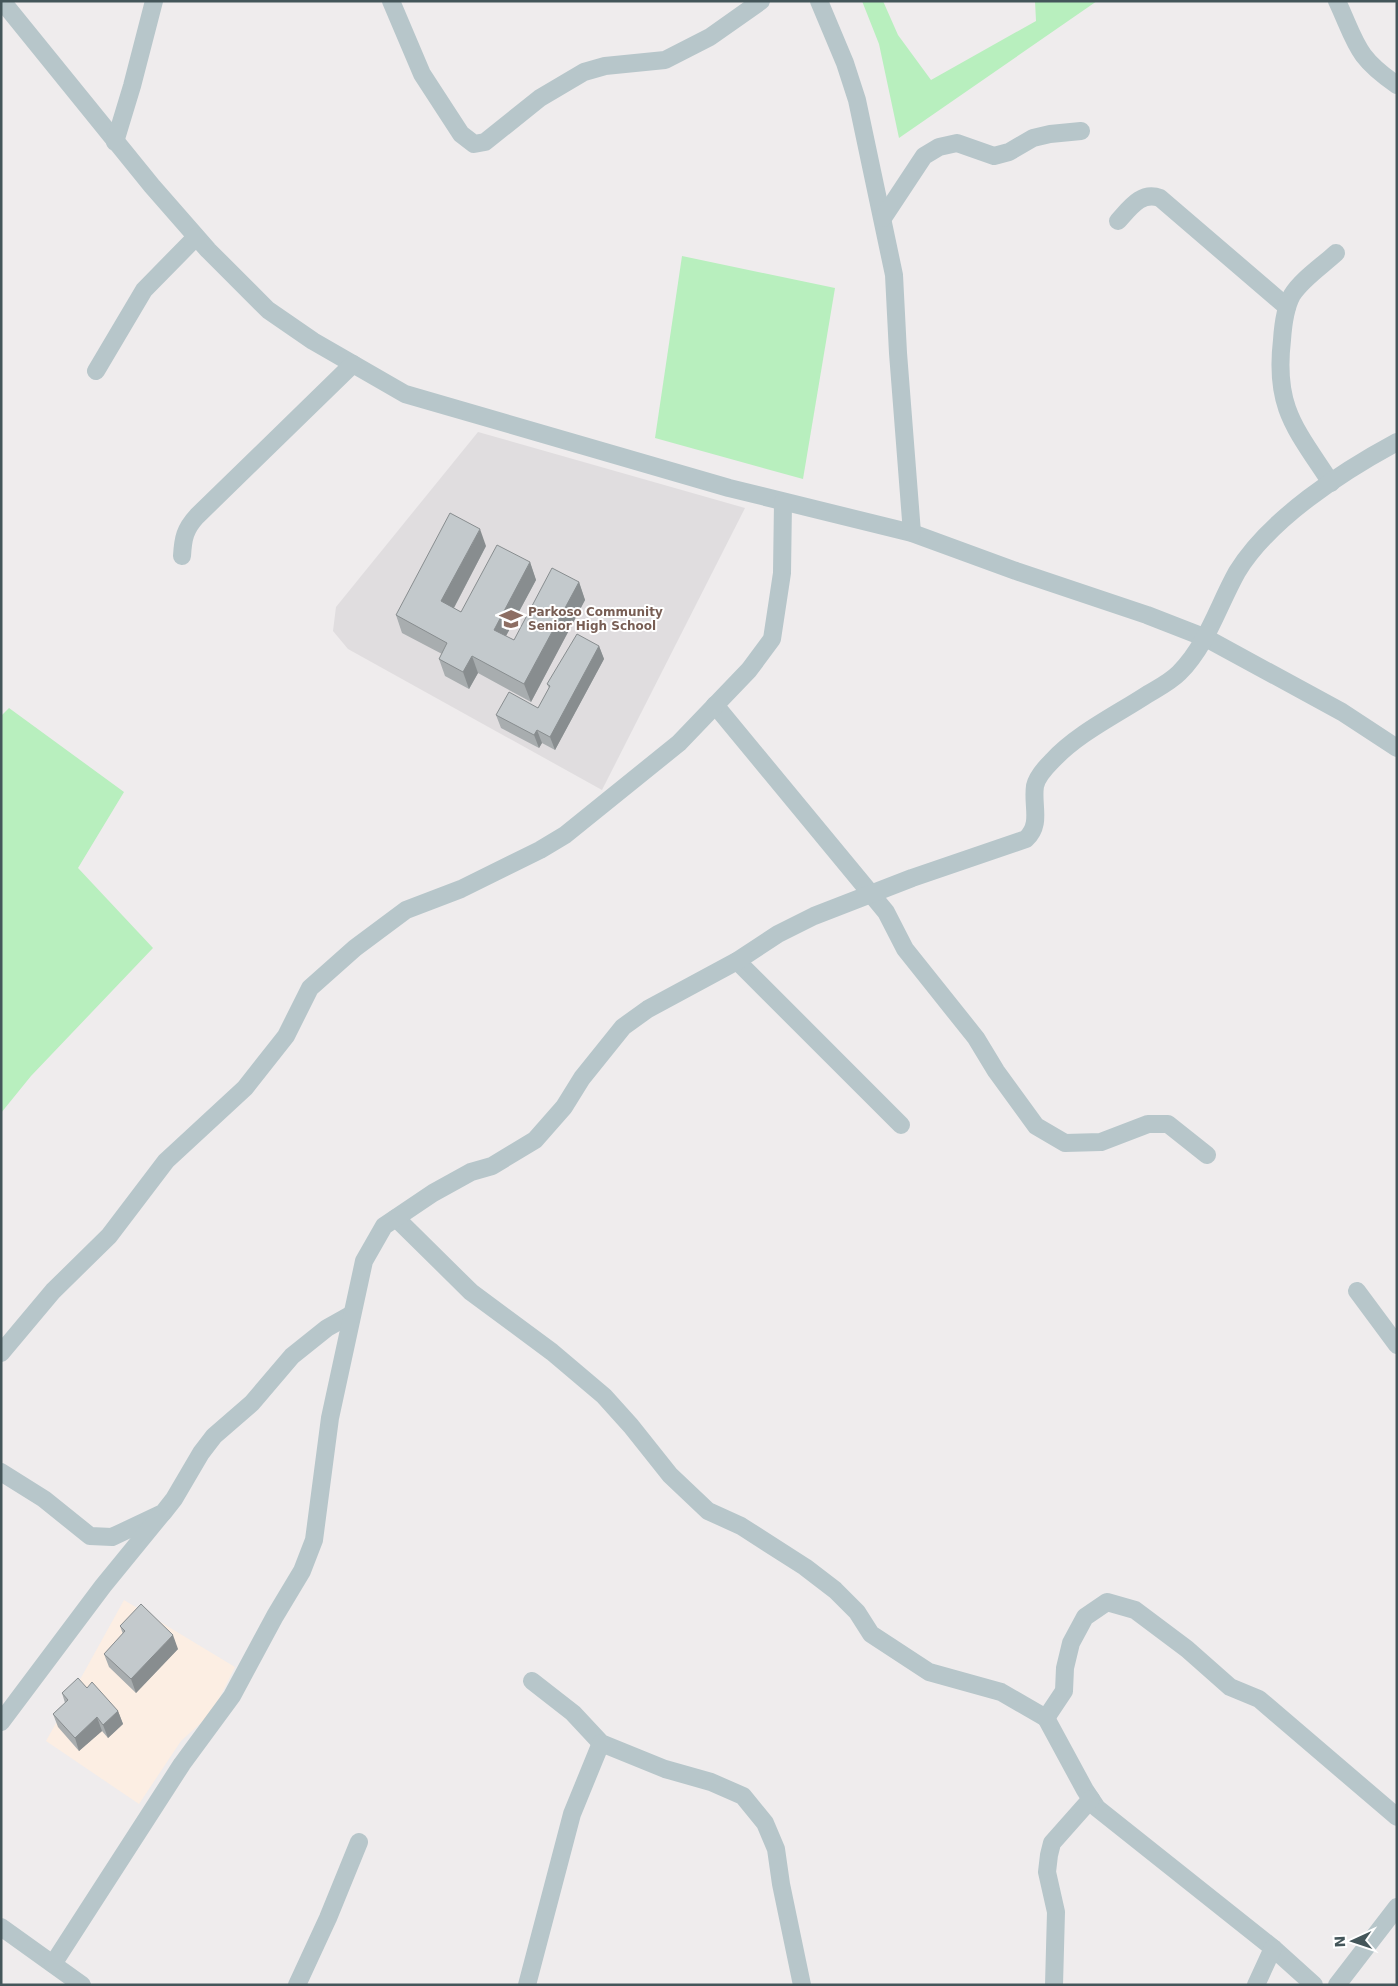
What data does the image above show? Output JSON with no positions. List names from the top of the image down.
{
  "places": {
    "school or university": ["Parkoso Community Senior High School"]
  },
  "north": "left"
}
